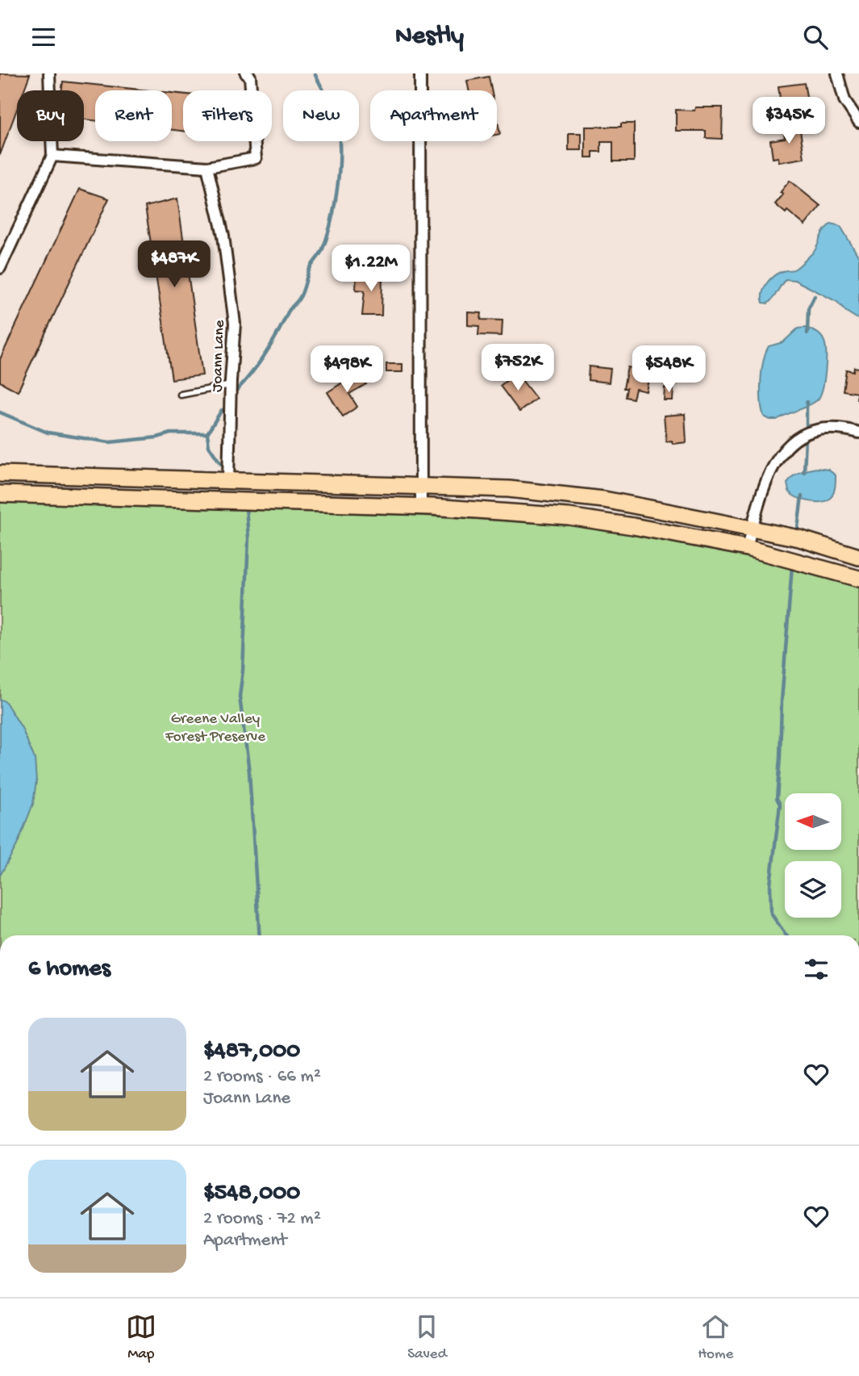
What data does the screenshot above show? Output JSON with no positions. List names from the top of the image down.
{
  "streets": {
    "street": ["Joann Lane"]
  },
  "parks": ["Greene Valley Forest Preserve"],
  "north": "left",
  "page": {
    "header": "Nestly",
    "chip": [
      "Buy",
      "Rent",
      "Filters",
      "New",
      "Apartment"
    ],
    "price": [
      "$345K",
      "$487K",
      "$1.22M",
      "$752K",
      "$498K",
      "$548K"
    ],
    "heading": "6 homes",
    "list": [
      {
        "name": "$487,000",
        "note": "2 rooms · 66 m² · Joann Lane"
      },
      {
        "name": "$548,000",
        "note": "2 rooms · 72 m² · Apartment"
      }
    ],
    "tabs": ["Map", "Saved", "Home"]
  }
}
